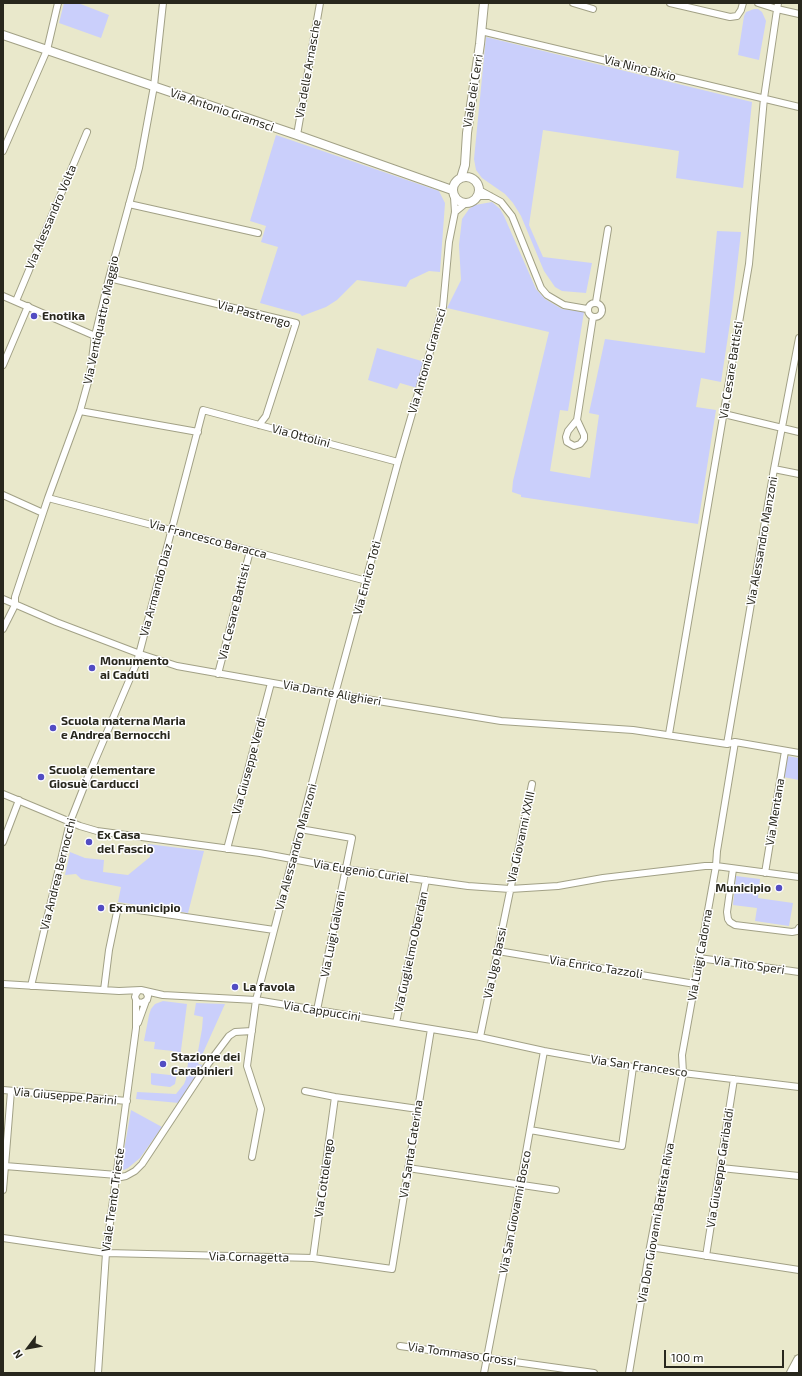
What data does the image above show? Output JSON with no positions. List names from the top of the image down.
{
  "streets": {
    "street": [
      "Via Nino Bixio",
      "Via delle Arnasche",
      "Viale dei Cerri",
      "Via Antonio Gramsci",
      "Via Alessandro Volta",
      "Via Pastrengo",
      "Via Ventiquattro Maggio",
      "Via Cesare Battisti",
      "Via Ottolini",
      "Via Francesco Baracca",
      "Via Alessandro Manzoni",
      "Via Enrico Toti",
      "Via Armando Diaz",
      "Via Dante Alighieri",
      "Via Giuseppe Verdi",
      "Via Mentana",
      "Via Giovanni XXIII",
      "Via Eugenio Curiel",
      "Via Andrea Bernocchi",
      "Via Luigi Galvani",
      "Via Guglielmo Oberdan",
      "Via Luigi Cadorna",
      "Via Ugo Bassi",
      "Via Tito Speri",
      "Via Enrico Tazzoli",
      "Via Cappuccini",
      "Via San Francesco",
      "Via Giuseppe Parini",
      "Via Santa Caterina",
      "Via Giuseppe Garibaldi",
      "Via Cottolengo",
      "Viale Trento Trieste",
      "Via San Giovanni Bosco",
      "Via Don Giovanni Battista Riva",
      "Via Cornagetta",
      "Via Tommaso Grossi"
    ]
  },
  "crossings": [
    ["Via Nino Bixio", "Viale dei Cerri"],
    ["Via Nino Bixio", "Via Cesare Battisti"],
    ["Via delle Arnasche", "Via Antonio Gramsci"],
    ["Viale dei Cerri", "Via Antonio Gramsci"],
    ["Via Antonio Gramsci", "Via Ventiquattro Maggio"],
    ["Via Antonio Gramsci", "Via Ottolini"],
    ["Via Antonio Gramsci", "Via Enrico Toti"],
    ["Via Pastrengo", "Via Ventiquattro Maggio"],
    ["Via Pastrengo", "Via Ottolini"],
    ["Via Ventiquattro Maggio", "Via Francesco Baracca"],
    ["Via Ventiquattro Maggio", "Via Dante Alighieri"],
    ["Via Cesare Battisti", "Via Francesco Baracca"],
    ["Via Cesare Battisti", "Via Dante Alighieri"],
    ["Via Ottolini", "Via Enrico Toti"],
    ["Via Ottolini", "Via Armando Diaz"],
    ["Via Francesco Baracca", "Via Enrico Toti"],
    ["Via Francesco Baracca", "Via Armando Diaz"],
    ["Via Alessandro Manzoni", "Via Enrico Toti"],
    ["Via Alessandro Manzoni", "Via Dante Alighieri"],
    ["Via Alessandro Manzoni", "Via Eugenio Curiel"],
    ["Via Alessandro Manzoni", "Via Luigi Galvani"],
    ["Via Alessandro Manzoni", "Via Cappuccini"],
    ["Via Enrico Toti", "Via Dante Alighieri"],
    ["Via Armando Diaz", "Via Dante Alighieri"],
    ["Via Armando Diaz", "Via Andrea Bernocchi"],
    ["Via Dante Alighieri", "Via Giuseppe Verdi"],
    ["Via Dante Alighieri", "Via Andrea Bernocchi"],
    ["Via Giuseppe Verdi", "Via Eugenio Curiel"],
    ["Via Mentana", "Via Eugenio Curiel"],
    ["Via Giovanni XXIII", "Via Eugenio Curiel"],
    ["Via Giovanni XXIII", "Via Ugo Bassi"],
    ["Via Eugenio Curiel", "Via Andrea Bernocchi"],
    ["Via Eugenio Curiel", "Via Luigi Galvani"],
    ["Via Eugenio Curiel", "Via Guglielmo Oberdan"],
    ["Via Eugenio Curiel", "Via Luigi Cadorna"],
    ["Via Eugenio Curiel", "Via Ugo Bassi"],
    ["Via Luigi Galvani", "Via Cappuccini"],
    ["Via Guglielmo Oberdan", "Via Cappuccini"],
    ["Via Luigi Cadorna", "Via Tito Speri"],
    ["Via Luigi Cadorna", "Via Enrico Tazzoli"],
    ["Via Luigi Cadorna", "Via San Francesco"],
    ["Via Luigi Cadorna", "Via Don Giovanni Battista Riva"],
    ["Via Ugo Bassi", "Via Enrico Tazzoli"],
    ["Via Ugo Bassi", "Via Cappuccini"],
    ["Via Ugo Bassi", "Via San Francesco"],
    ["Via Cappuccini", "Via San Francesco"],
    ["Via Cappuccini", "Via Santa Caterina"],
    ["Via Cappuccini", "Viale Trento Trieste"],
    ["Via San Francesco", "Via Giuseppe Garibaldi"],
    ["Via San Francesco", "Via San Giovanni Bosco"],
    ["Via San Francesco", "Via Don Giovanni Battista Riva"],
    ["Via Giuseppe Parini", "Viale Trento Trieste"],
    ["Via Santa Caterina", "Via Cornagetta"],
    ["Via Cottolengo", "Via Cornagetta"],
    ["Viale Trento Trieste", "Via Cornagetta"],
    ["Via San Giovanni Bosco", "Via Tommaso Grossi"]
  ],
  "places": [
    "Enotika",
    "Monumento ai Caduti",
    "Scuola materna Maria e Andrea Bernocchi",
    "Scuola elementare Giosuè Carducci",
    "Ex Casa del Fascio",
    "Municipio",
    "Ex municipio",
    "La favola",
    "Stazione dei Carabinieri"
  ],
  "scale_bar": "100 m",
  "north": "bottom left"
}
